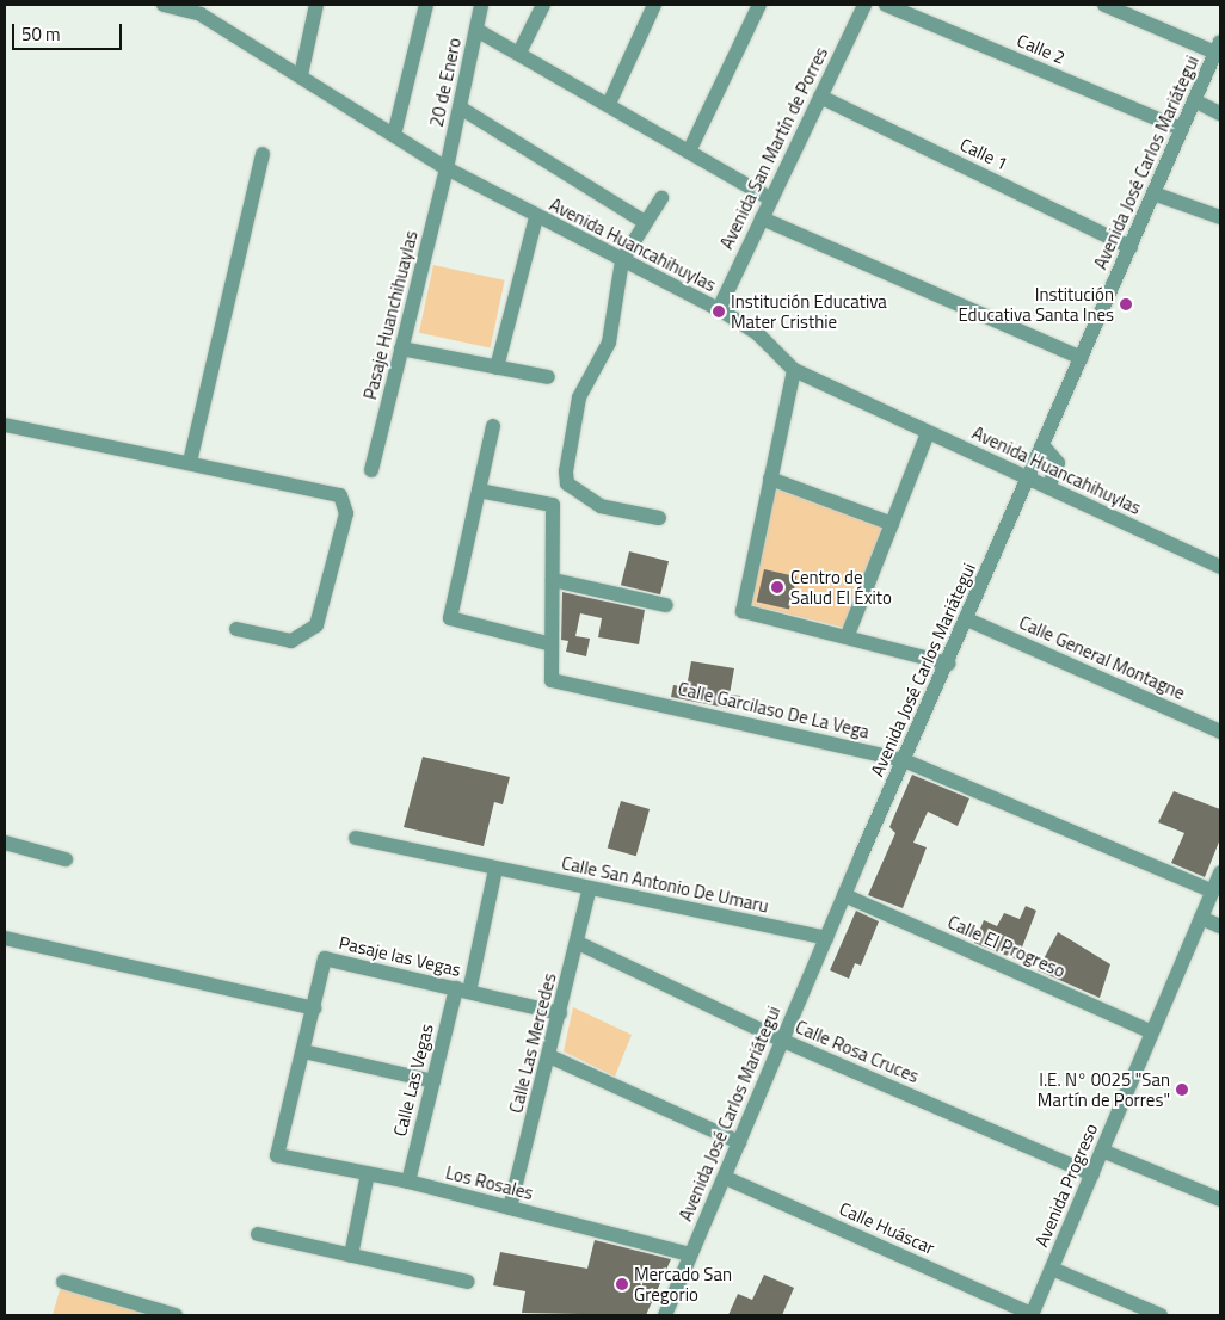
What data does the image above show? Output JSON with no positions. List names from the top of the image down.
{
  "streets": {
    "street": [
      "Calle 2",
      "20 de Enero",
      "Avenida San Martín de Porres",
      "Calle 1",
      "Avenida José Carlos Mariátegui",
      "Avenida Huancahihuylas",
      "Pasaje Huanchihuaylas",
      "Calle General Montagne",
      "Calle Garcilaso De La Vega",
      "Calle San Antonio De Umaru",
      "Calle El Progreso",
      "Pasaje las Vegas",
      "Calle Las Mercedes",
      "Calle Rosa Cruces",
      "Calle Las Vegas",
      "Los Rosales",
      "Avenida Progreso",
      "Calle Huáscar"
    ]
  },
  "crossings": [
    ["Calle 2", "Avenida José Carlos Mariátegui"],
    ["20 de Enero", "Avenida Huancahihuylas"],
    ["20 de Enero", "Pasaje Huanchihuaylas"],
    ["Avenida San Martín de Porres", "Calle 1"],
    ["Avenida San Martín de Porres", "Avenida Huancahihuylas"],
    ["Calle 1", "Avenida José Carlos Mariátegui"],
    ["Avenida José Carlos Mariátegui", "Avenida Huancahihuylas"],
    ["Avenida José Carlos Mariátegui", "Calle General Montagne"],
    ["Avenida José Carlos Mariátegui", "Calle Garcilaso De La Vega"],
    ["Avenida José Carlos Mariátegui", "Calle San Antonio De Umaru"],
    ["Avenida José Carlos Mariátegui", "Calle El Progreso"],
    ["Avenida José Carlos Mariátegui", "Calle Rosa Cruces"],
    ["Avenida José Carlos Mariátegui", "Los Rosales"],
    ["Avenida José Carlos Mariátegui", "Calle Huáscar"],
    ["Avenida Huancahihuylas", "Pasaje Huanchihuaylas"],
    ["Calle Garcilaso De La Vega", "Avenida Progreso"],
    ["Calle San Antonio De Umaru", "Calle Las Mercedes"],
    ["Calle San Antonio De Umaru", "Calle Las Vegas"],
    ["Calle El Progreso", "Avenida Progreso"],
    ["Pasaje las Vegas", "Calle Las Mercedes"],
    ["Pasaje las Vegas", "Calle Las Vegas"],
    ["Pasaje las Vegas", "Los Rosales"],
    ["Calle Las Mercedes", "Calle Rosa Cruces"],
    ["Calle Las Mercedes", "Los Rosales"],
    ["Calle Rosa Cruces", "Avenida Progreso"],
    ["Calle Las Vegas", "Los Rosales"],
    ["Avenida Progreso", "Calle Huáscar"]
  ],
  "places": [
    "Institución Educativa Santa Ines",
    "Institución Educativa Mater Cristhie",
    "Centro de Salud El Éxito",
    "I.E. N° 0025 \"San Martín de Porres\"",
    "Mercado San Gregorio"
  ],
  "scale_bar": "50 m"
}
